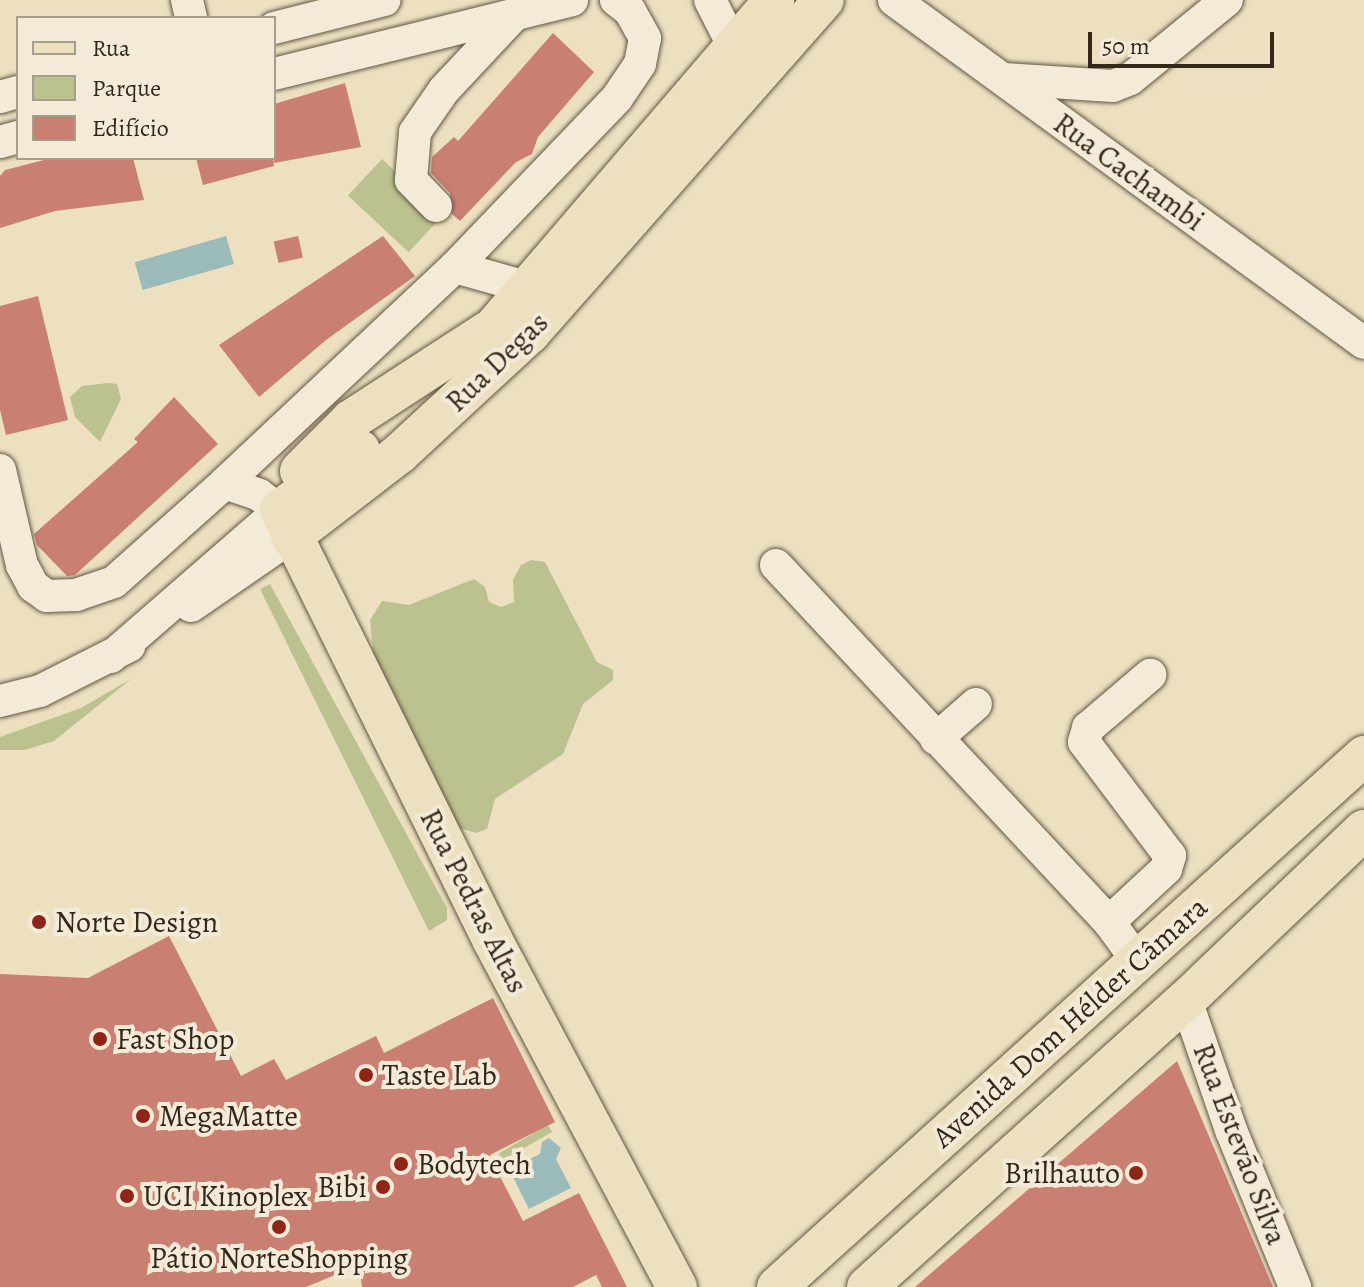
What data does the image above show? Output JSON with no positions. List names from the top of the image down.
{
  "streets": {
    "main road": ["Rua Degas", "Rua Pedras Altas", "Avenida Dom Hélder Câmara"],
    "street": ["Rua Cachambi", "Rua Estevão Silva"]
  },
  "crossings": [
    ["Rua Degas", "Rua Pedras Altas"],
    ["Avenida Dom Hélder Câmara", "Rua Estevão Silva"]
  ],
  "places": [
    "Norte Design",
    "Fast Shop",
    "Taste Lab",
    "MegaMatte",
    "Bodytech",
    "Brilhauto",
    "Bibi",
    "UCI Kinoplex",
    "Pátio NorteShopping"
  ],
  "legend": ["Rua", "Parque", "Edifício"],
  "scale_bar": "50 m"
}
